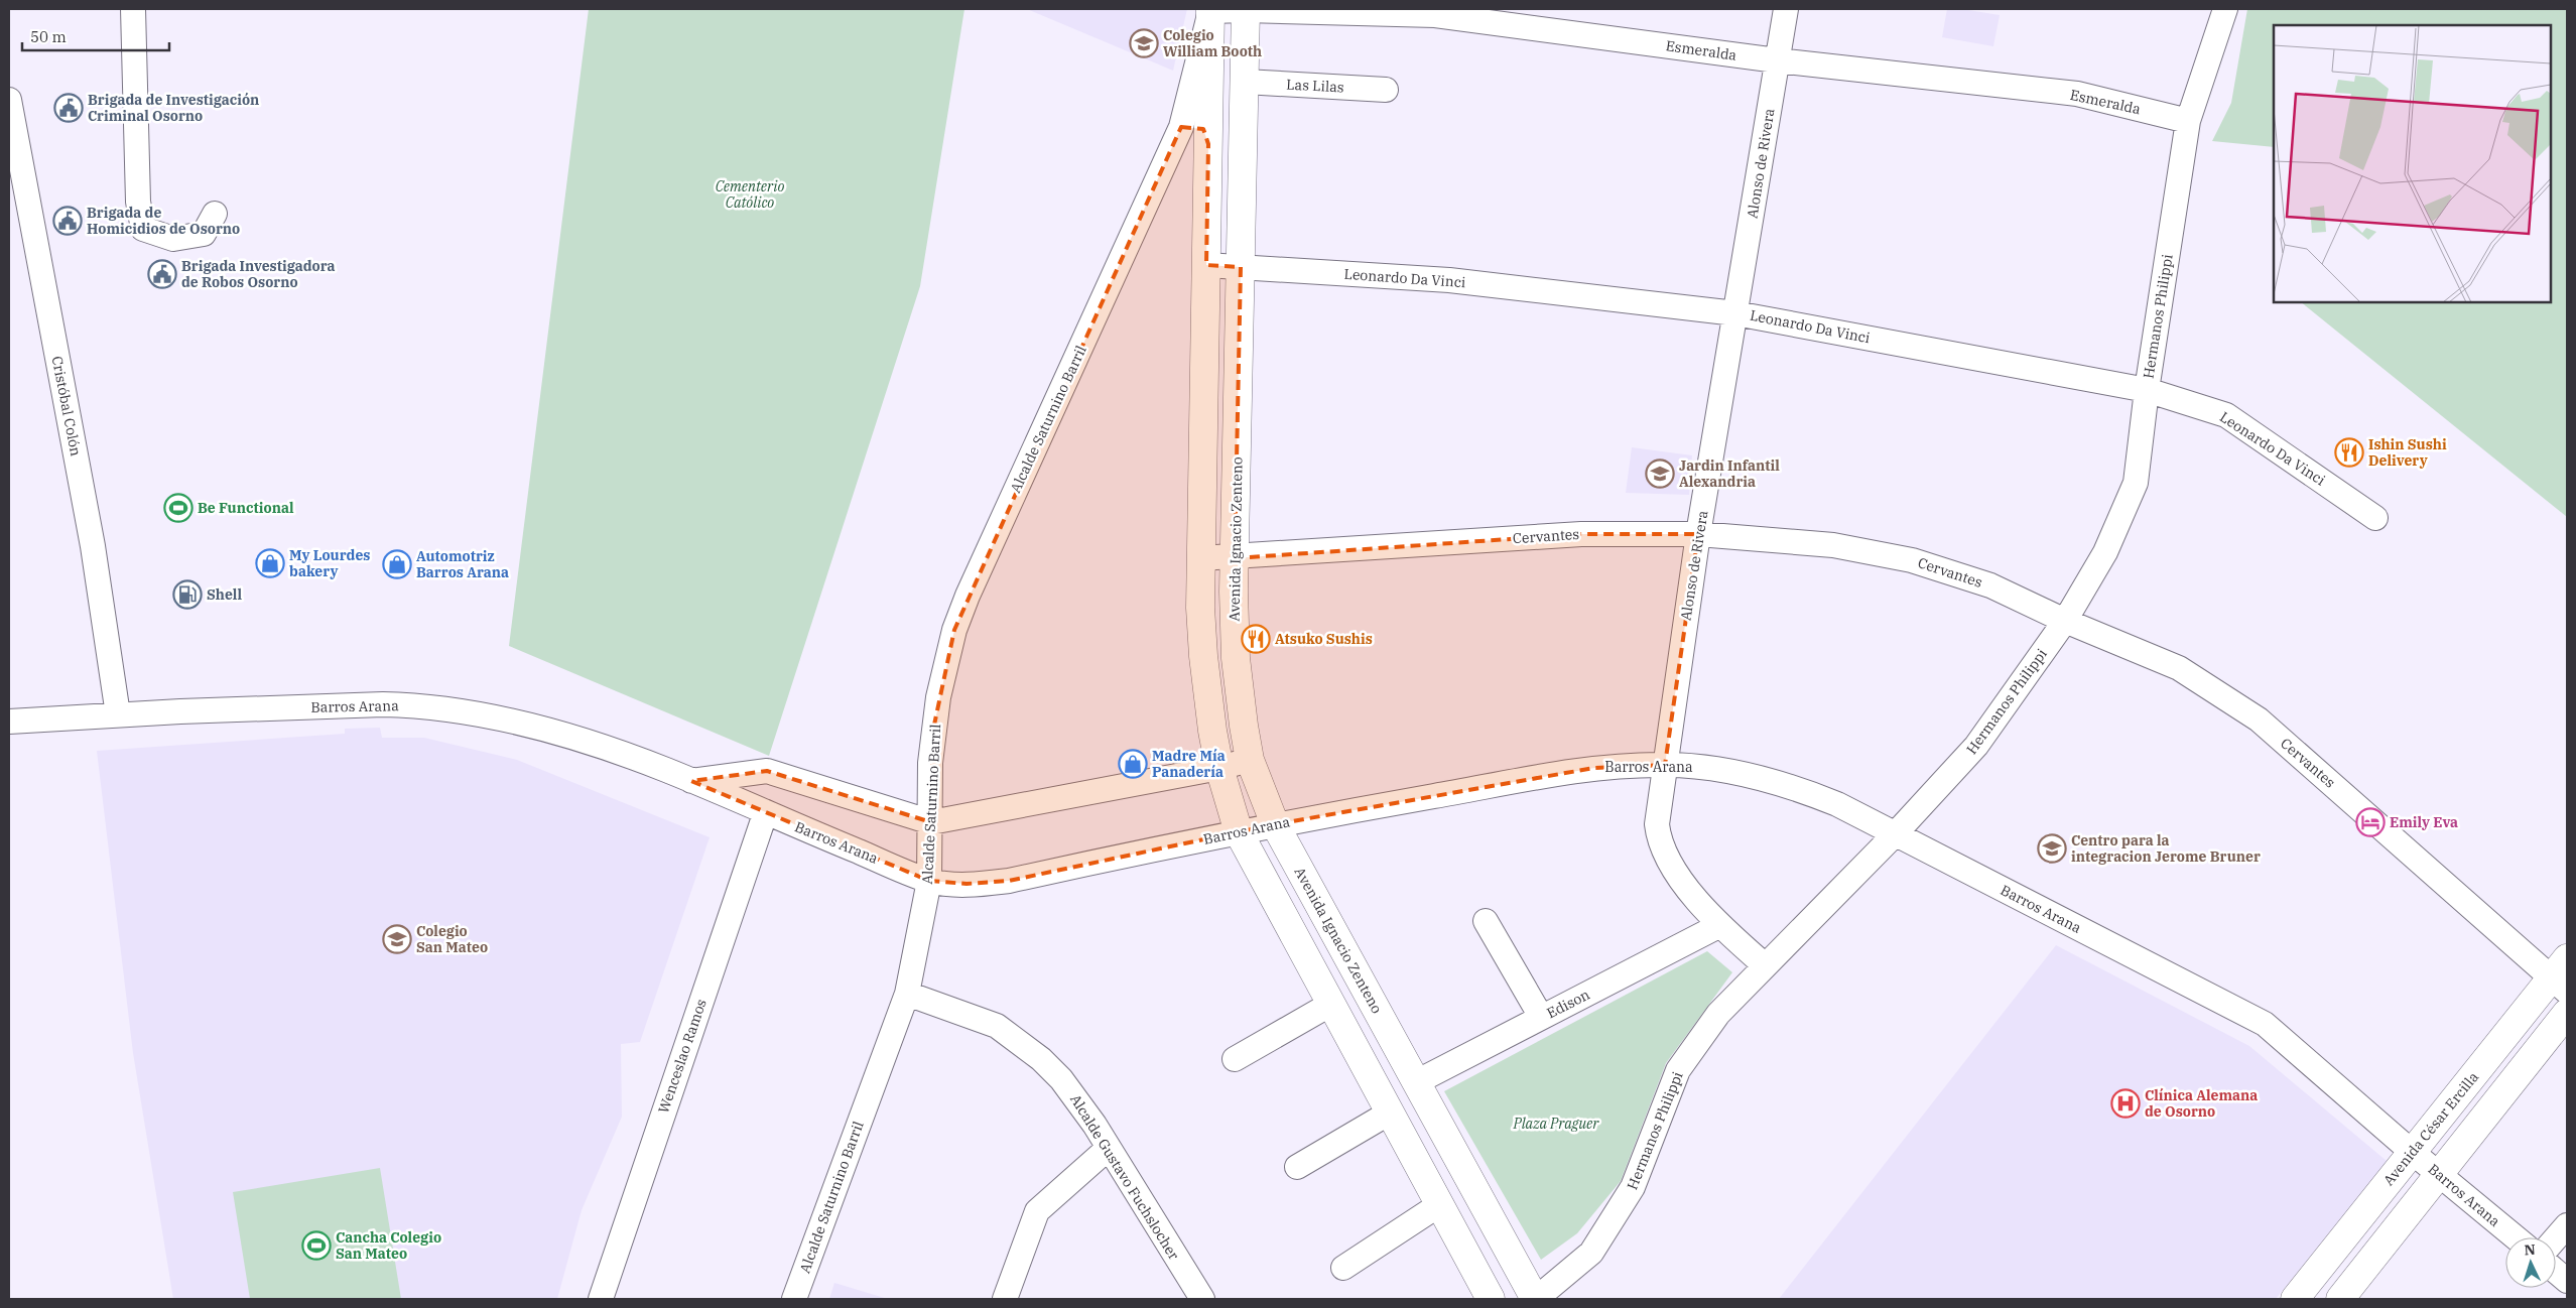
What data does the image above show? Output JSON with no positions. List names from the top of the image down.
{
  "streets": {
    "main road": ["Avenida Ignacio Zenteno", "Avenida César Ercilla"],
    "street": [
      "Esmeralda",
      "Las Lilas",
      "Alonso de Rivera",
      "Leonardo Da Vinci",
      "Hermanos Philippi",
      "Cristóbal Colón",
      "Alcalde Saturnino Barril",
      "Cervantes",
      "Barros Arana",
      "Edison",
      "Wenceslao Ramos",
      "Alcalde Gustavo Fuchslocher"
    ]
  },
  "crossings": [
    ["Esmeralda", "Alonso de Rivera"],
    ["Esmeralda", "Hermanos Philippi"],
    ["Esmeralda", "Alcalde Saturnino Barril"],
    ["Esmeralda", "Avenida Ignacio Zenteno"],
    ["Las Lilas", "Avenida Ignacio Zenteno"],
    ["Alonso de Rivera", "Leonardo Da Vinci"],
    ["Alonso de Rivera", "Hermanos Philippi"],
    ["Alonso de Rivera", "Cervantes"],
    ["Alonso de Rivera", "Barros Arana"],
    ["Alonso de Rivera", "Edison"],
    ["Leonardo Da Vinci", "Hermanos Philippi"],
    ["Leonardo Da Vinci", "Avenida Ignacio Zenteno"],
    ["Hermanos Philippi", "Cervantes"],
    ["Hermanos Philippi", "Avenida Ignacio Zenteno"],
    ["Hermanos Philippi", "Barros Arana"],
    ["Cristóbal Colón", "Barros Arana"],
    ["Alcalde Saturnino Barril", "Barros Arana"],
    ["Alcalde Saturnino Barril", "Alcalde Gustavo Fuchslocher"],
    ["Cervantes", "Avenida Ignacio Zenteno"],
    ["Cervantes", "Avenida César Ercilla"],
    ["Avenida Ignacio Zenteno", "Barros Arana"],
    ["Avenida Ignacio Zenteno", "Edison"],
    ["Barros Arana", "Wenceslao Ramos"],
    ["Barros Arana", "Avenida César Ercilla"]
  ],
  "parks": ["Cementerio Católico", "Plaza Praguer"],
  "places": {
    "school or university": [
      "Colegio William Booth",
      "Jardin Infantil Alexandria",
      "Centro para la integracion Jerome Bruner",
      "Colegio San Mateo"
    ],
    "public building": ["Brigada de Investigación Criminal Osorno", "Brigada de Homicidios de Osorno", "Brigada Investigadora de Robos Osorno"],
    "restaurant": ["Ishin Sushi Delivery", "Atsuko Sushis"],
    "sports": ["Be Functional", "Cancha Colegio San Mateo"],
    "shop": ["My Lourdes bakery", "Automotriz Barros Arana", "Madre Mía Panadería"],
    "fuel station": ["Shell"],
    "hotel": ["Emily Eva"],
    "hospital": ["Clínica Alemana de Osorno"]
  },
  "scale_bar": "50 m",
  "north": "top"
}
